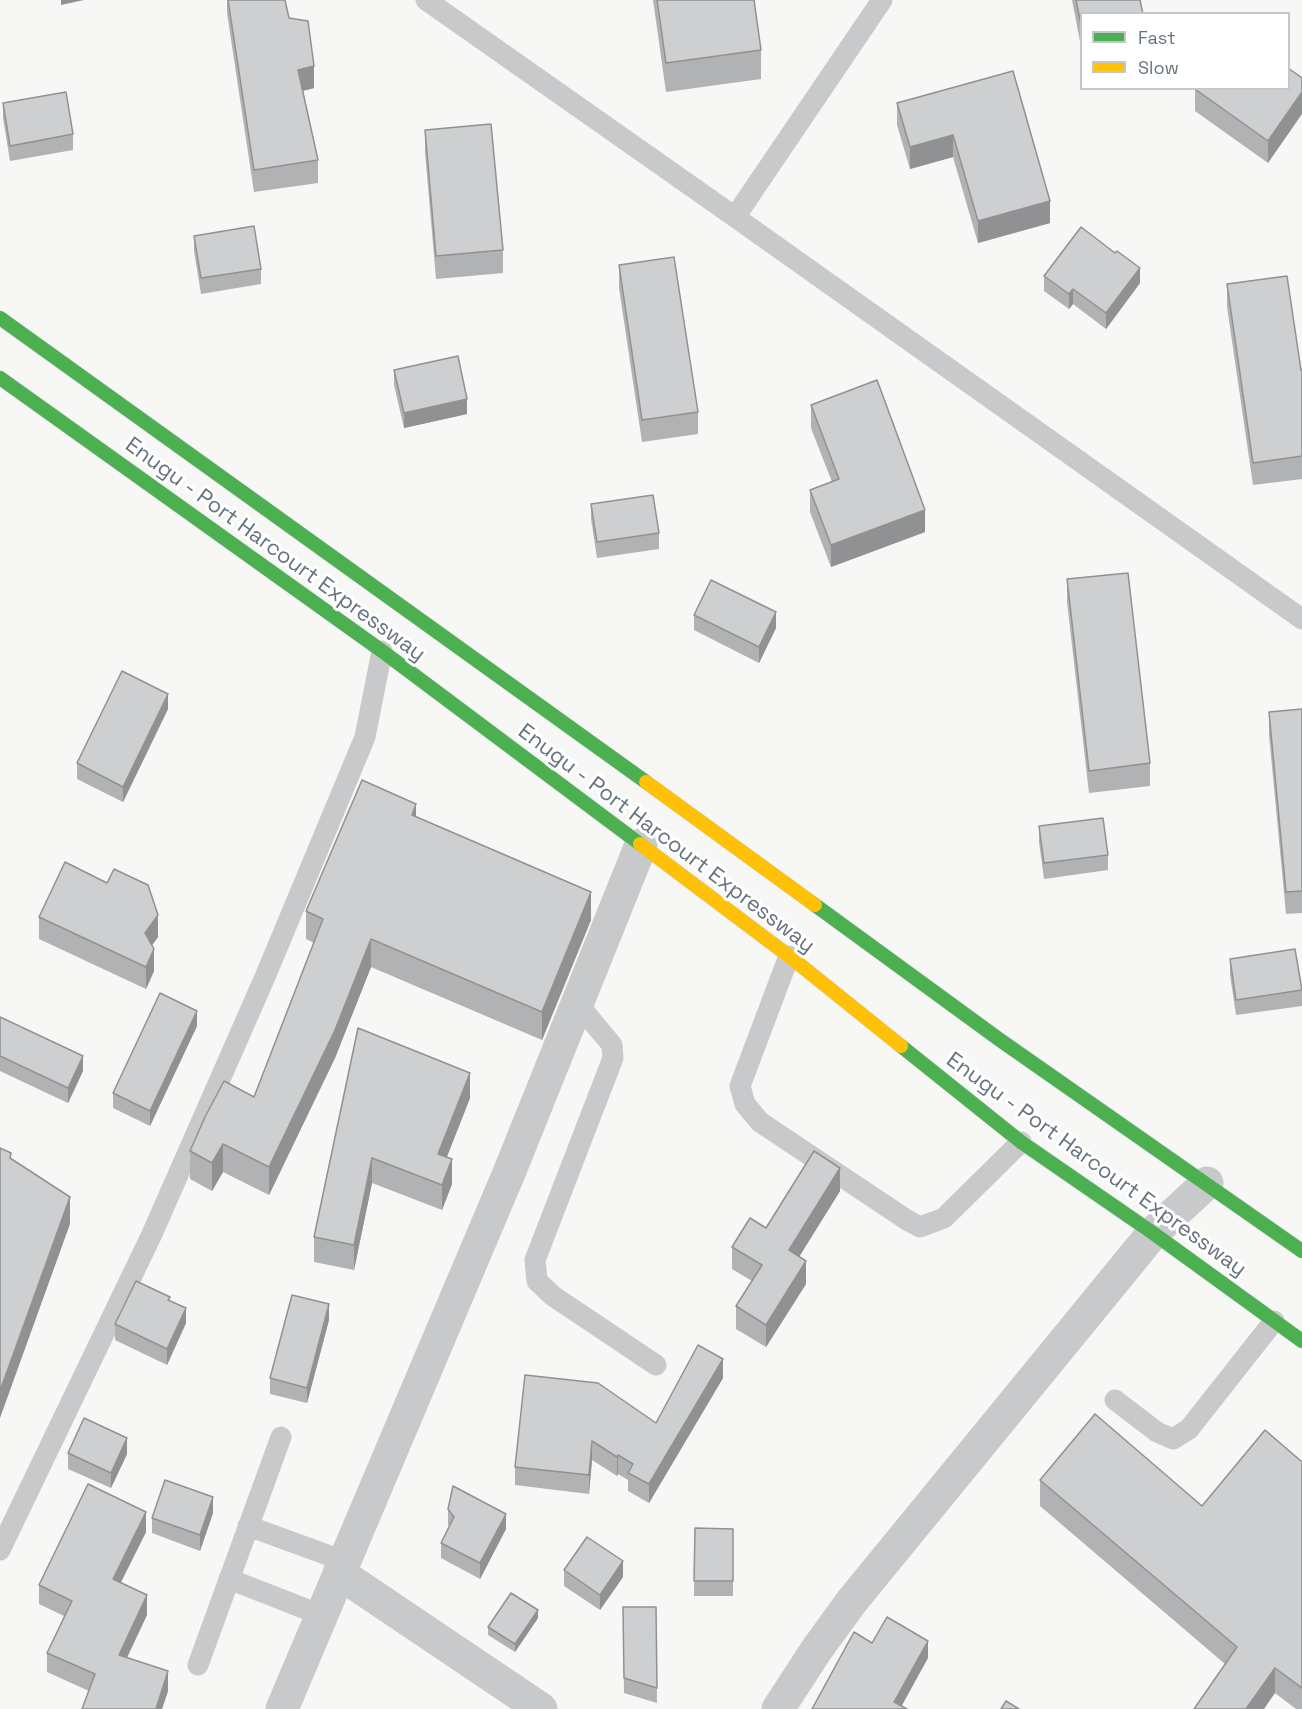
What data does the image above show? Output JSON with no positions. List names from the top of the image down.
{
  "streets": {
    "highway": ["Enugu - Port Harcourt Expressway"]
  },
  "legend": ["Fast", "Slow"]
}
